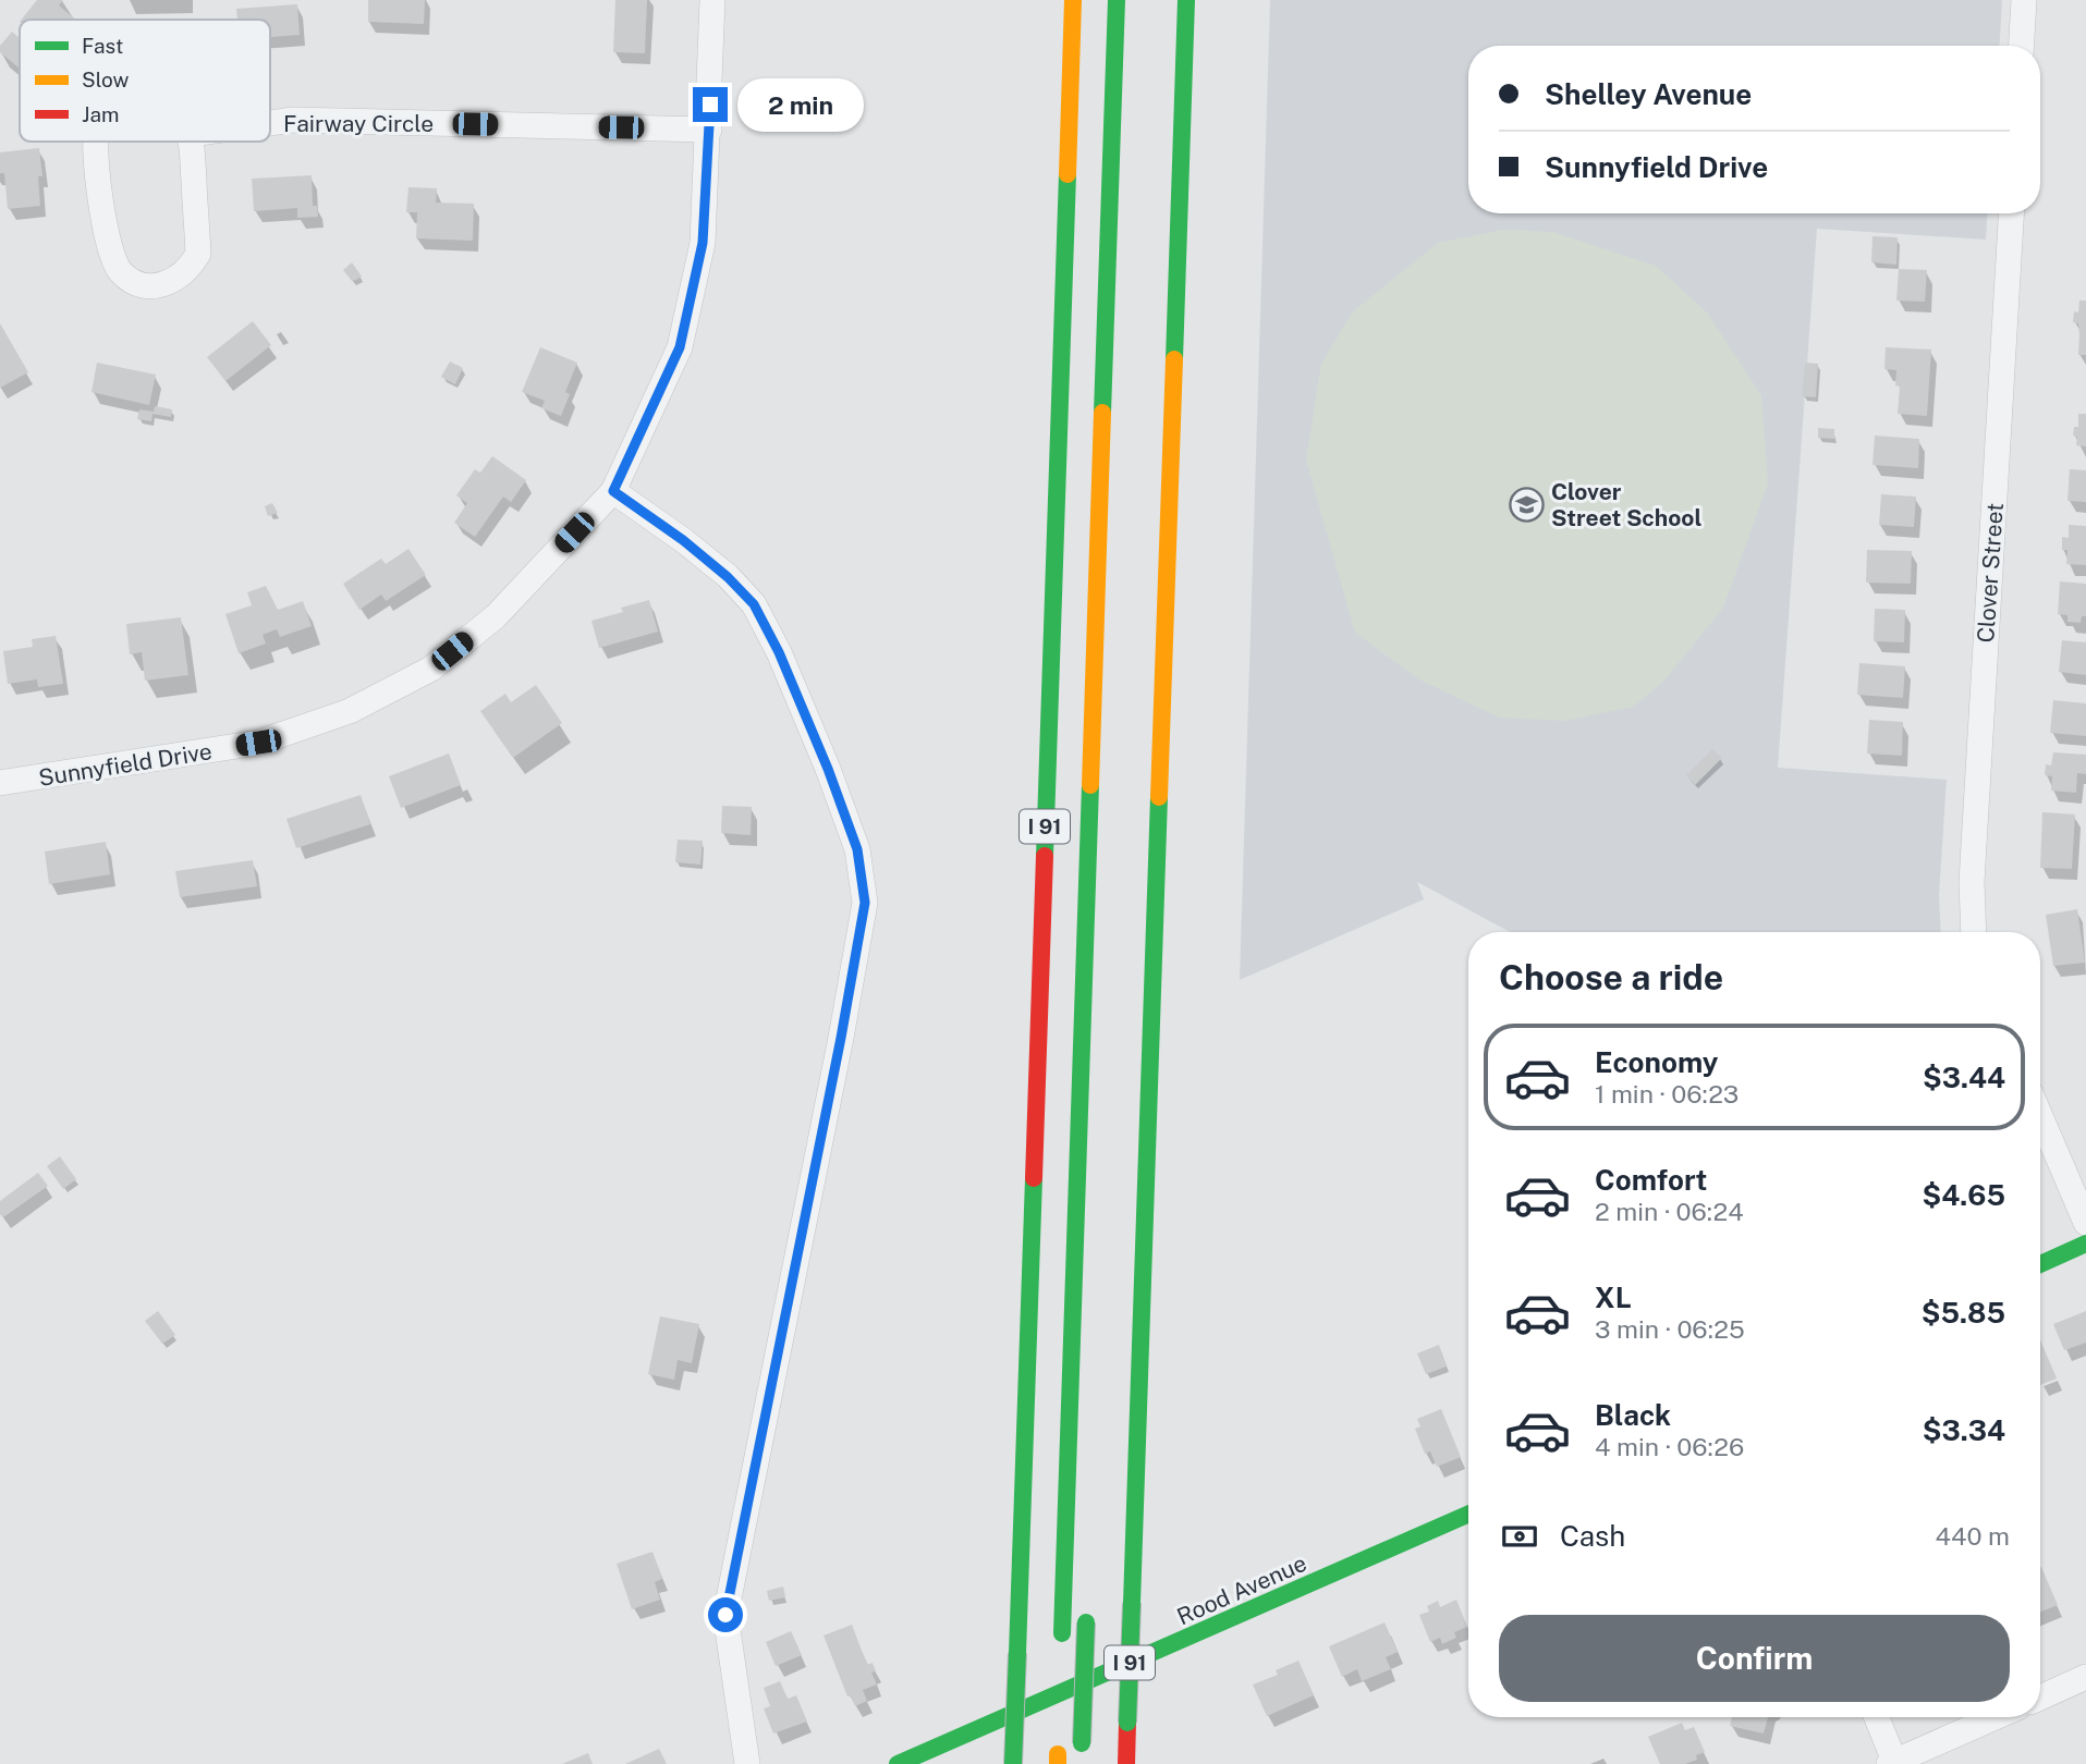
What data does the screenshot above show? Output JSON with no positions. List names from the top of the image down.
{
  "streets": {
    "main road": ["I 91", "Rood Avenue"],
    "street": ["Fairway Circle", "Clover Street", "Sunnyfield Drive"]
  },
  "crossings": [
    ["Fairway Circle", "Sunnyfield Drive"]
  ],
  "places": {
    "school or university": ["Clover Street School"]
  },
  "legend": ["Fast", "Slow", "Jam"],
  "page": {
    "banner": ["Shelley Avenue", "Sunnyfield Drive"],
    "bubble": "2 min",
    "heading": "Choose a ride",
    "list": [
      {
        "name": "Economy",
        "note": "1 min · 06:23",
        "value": "$3.44"
      },
      {
        "name": "Comfort",
        "note": "2 min · 06:24",
        "value": "$4.65"
      },
      {
        "name": "XL",
        "note": "3 min · 06:25",
        "value": "$5.85"
      },
      {
        "name": "Black",
        "note": "4 min · 06:26",
        "value": "$3.34"
      }
    ],
    "pay": ["Cash", "440 m"],
    "buttons": "Confirm"
  }
}
